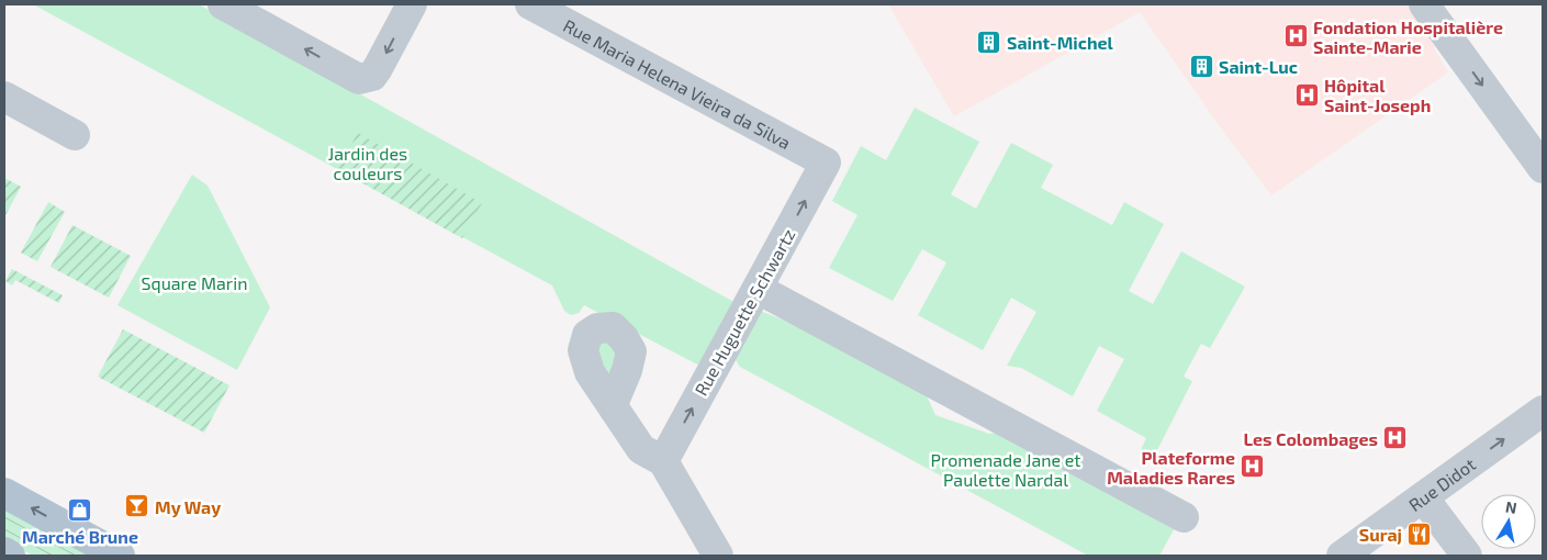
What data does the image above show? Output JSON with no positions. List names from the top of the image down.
{
  "streets": {
    "street": ["Rue Maria Helena Vieira da Silva", "Rue Huguette Schwartz", "Rue Didot"]
  },
  "crossings": [
    ["Rue Maria Helena Vieira da Silva", "Rue Huguette Schwartz"]
  ],
  "one_way": ["Rue Huguette Schwartz", "Rue Didot"],
  "parks": ["Jardin des couleurs", "Square Marin", "Promenade Jane et Paulette Nardal"],
  "places": {
    "hospital": [
      "Fondation Hospitalière Sainte-Marie",
      "Hôpital Saint-Joseph",
      "Les Colombages",
      "Plateforme Maladies Rares"
    ],
    "building": ["Saint-Michel", "Saint-Luc"],
    "bar": ["My Way"],
    "shop": ["Marché Brune"],
    "restaurant": ["Suraj"]
  },
  "north": "top"
}
